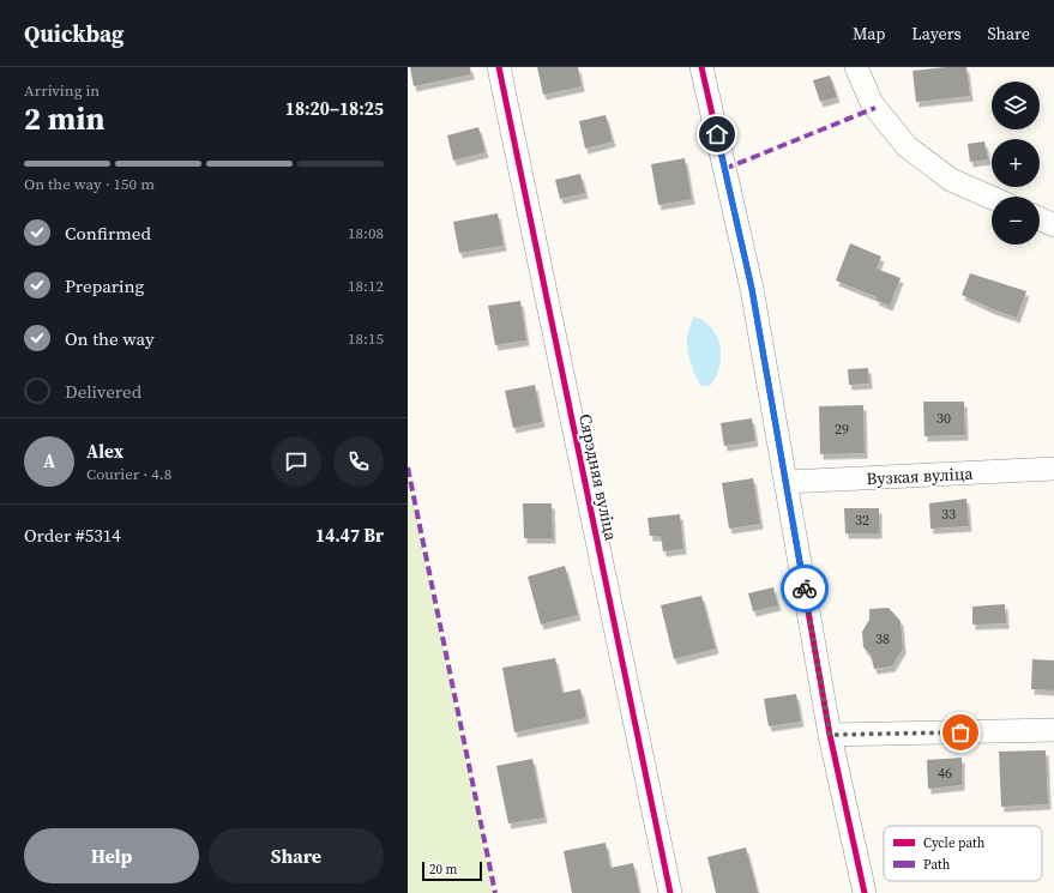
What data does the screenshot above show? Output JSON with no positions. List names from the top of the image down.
{
  "streets": {
    "street": ["Вузкая вуліца", "Сярэдняя вуліца"]
  },
  "house_numbers": [
    "30",
    "29",
    "33",
    "32",
    "38",
    "46"
  ],
  "legend": ["Cycle path", "Path"],
  "scale_bar": "20 m",
  "page": {
    "header": "Quickbag",
    "nav": ["Map", "Layers", "Share"],
    "heading": ["2 min", "Arriving in", "18:20–18:25"],
    "panel": [
      "Alex",
      "Courier · 4.8",
      "Order #5314",
      "14.47 Br"
    ],
    "map_buttons": ["+", "−"],
    "bar": "On the way · 150 m",
    "list": [
      ["Confirmed", "18:08"],
      ["Preparing", "18:12"],
      ["On the way", "18:15"],
      "Delivered"
    ],
    "round": "A",
    "buttons": ["Help", "Share"],
    "scale": "20 m"
  }
}
